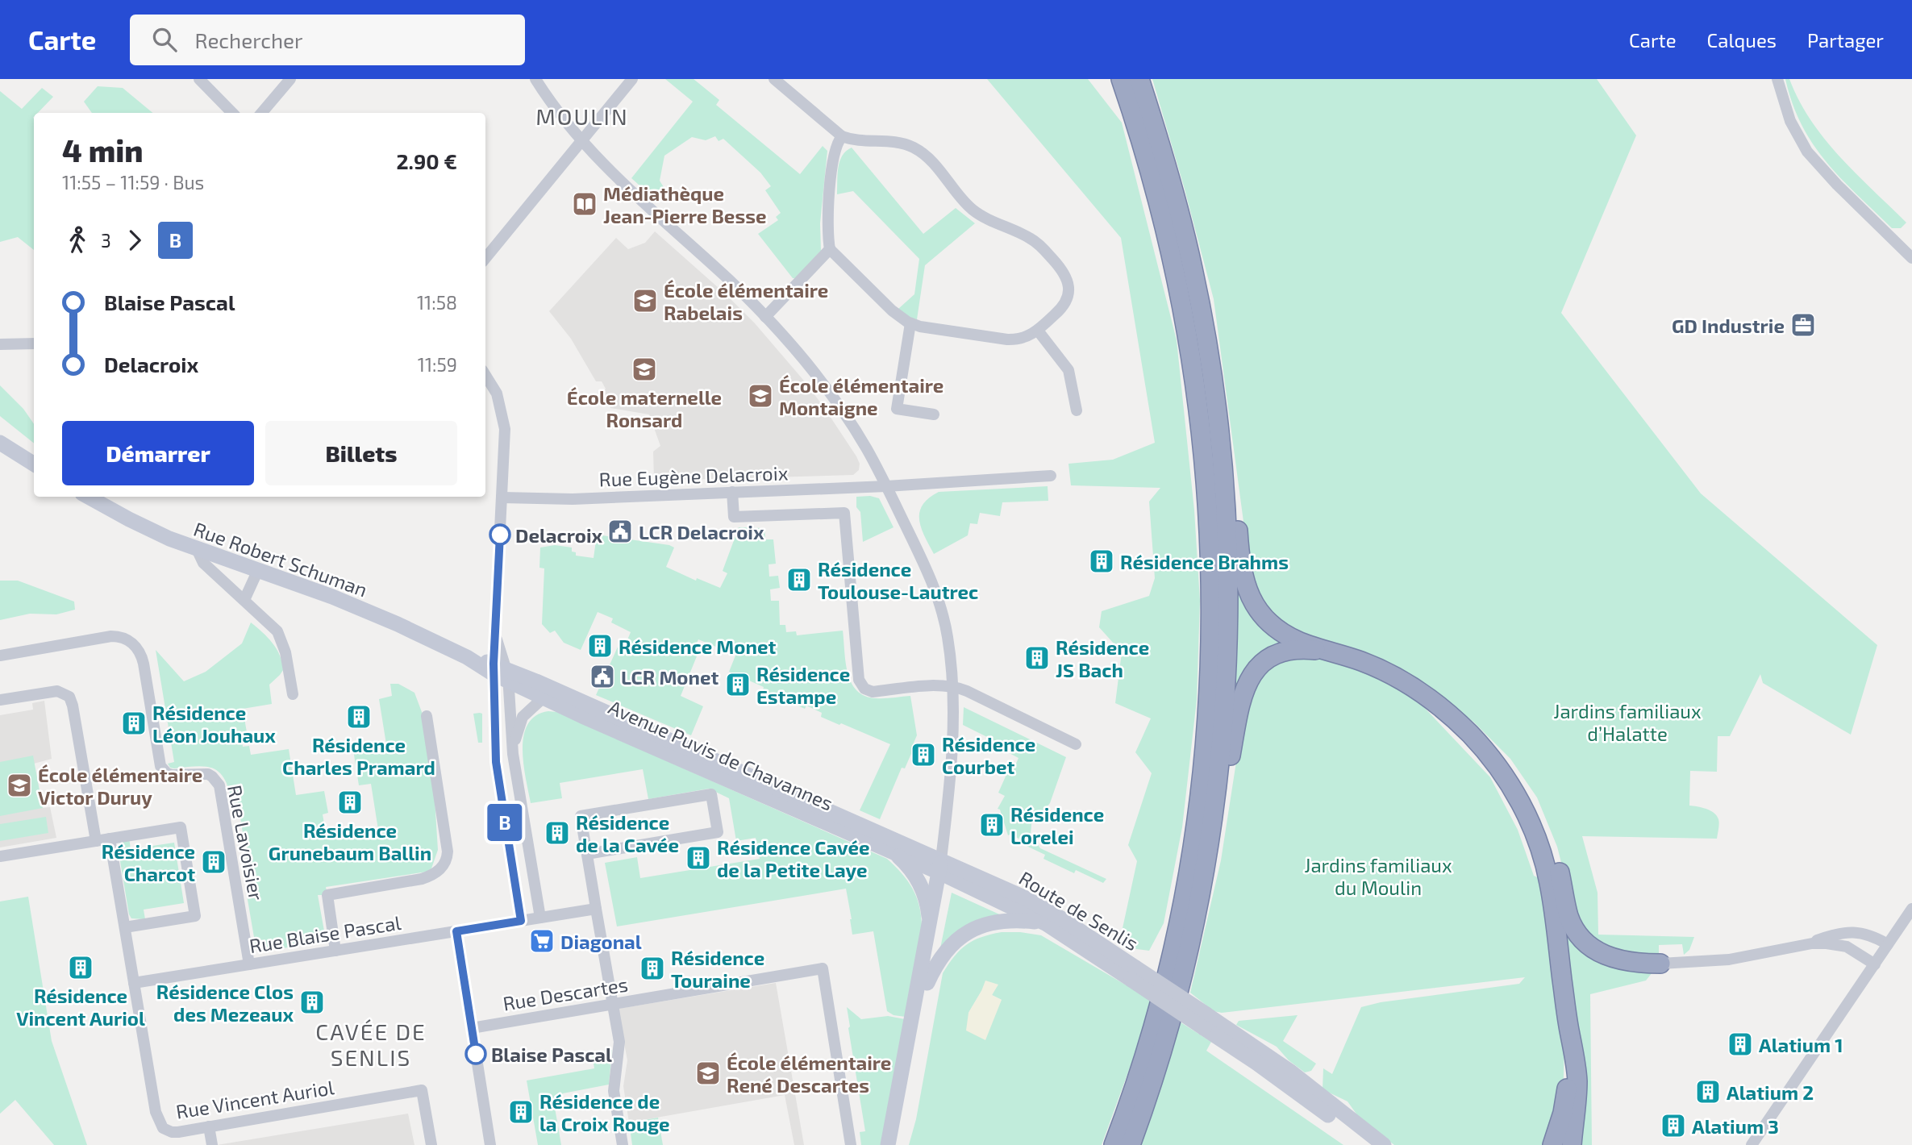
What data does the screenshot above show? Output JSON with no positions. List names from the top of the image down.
{
  "streets": {
    "main road": ["Rue Robert Schuman", "Avenue Puvis de Chavannes", "Route de Senlis"],
    "street": [
      "Rue Eugène Delacroix",
      "Rue Lavoisier",
      "Rue Blaise Pascal",
      "Rue Descartes",
      "Rue Vincent Auriol"
    ]
  },
  "crossings": [
    ["Rue Robert Schuman", "Avenue Puvis de Chavannes"],
    ["Avenue Puvis de Chavannes", "Route de Senlis"],
    ["Rue Lavoisier", "Rue Blaise Pascal"],
    ["Rue Blaise Pascal", "Rue Vincent Auriol"]
  ],
  "districts": ["MOULIN", "CAVÉE DE SENLIS"],
  "parks": ["Jardins familiaux d’Halatte", "Jardins familiaux du Moulin"],
  "places": {
    "library": ["Médiathèque Jean-Pierre Besse"],
    "school or university": [
      "École élémentaire Rabelais",
      "École maternelle Ronsard",
      "École élémentaire Montaigne",
      "École élémentaire Victor Duruy",
      "École élémentaire René Descartes"
    ],
    "office": ["GD Industrie"],
    "public building": ["LCR Delacroix", "LCR Monet"],
    "other": ["Delacroix", "Blaise Pascal"],
    "building": [
      "Résidence Brahms",
      "Résidence Toulouse-Lautrec",
      "Résidence Monet",
      "Résidence JS Bach",
      "Résidence Estampe",
      "Résidence Charles Pramard",
      "Résidence Léon Jouhaux",
      "Résidence Courbet",
      "Résidence Grunebaum Ballin",
      "Résidence Lorelei",
      "Résidence de la Cavée",
      "Résidence Cavée de la Petite Laye",
      "Résidence Charcot",
      "Résidence Vincent Auriol",
      "Résidence Touraine",
      "Résidence Clos des Mezeaux",
      "Alatium 1",
      "Alatium 2",
      "Résidence de la Croix Rouge",
      "Alatium 3"
    ],
    "supermarket": ["Diagonal"]
  },
  "lines": ["bus line B"],
  "page": {
    "header": "Carte",
    "search": "Rechercher",
    "nav": ["Carte", "Calques", "Partager"],
    "on_map": "B",
    "heading": ["4 min", "11:55 – 11:59 · Bus", "2.90 €"],
    "legs": ["3", "B"],
    "list": [
      {
        "name": "Blaise Pascal",
        "value": "11:58"
      },
      {
        "name": "Delacroix",
        "value": "11:59"
      }
    ],
    "buttons": ["Démarrer", "Billets"]
  }
}
